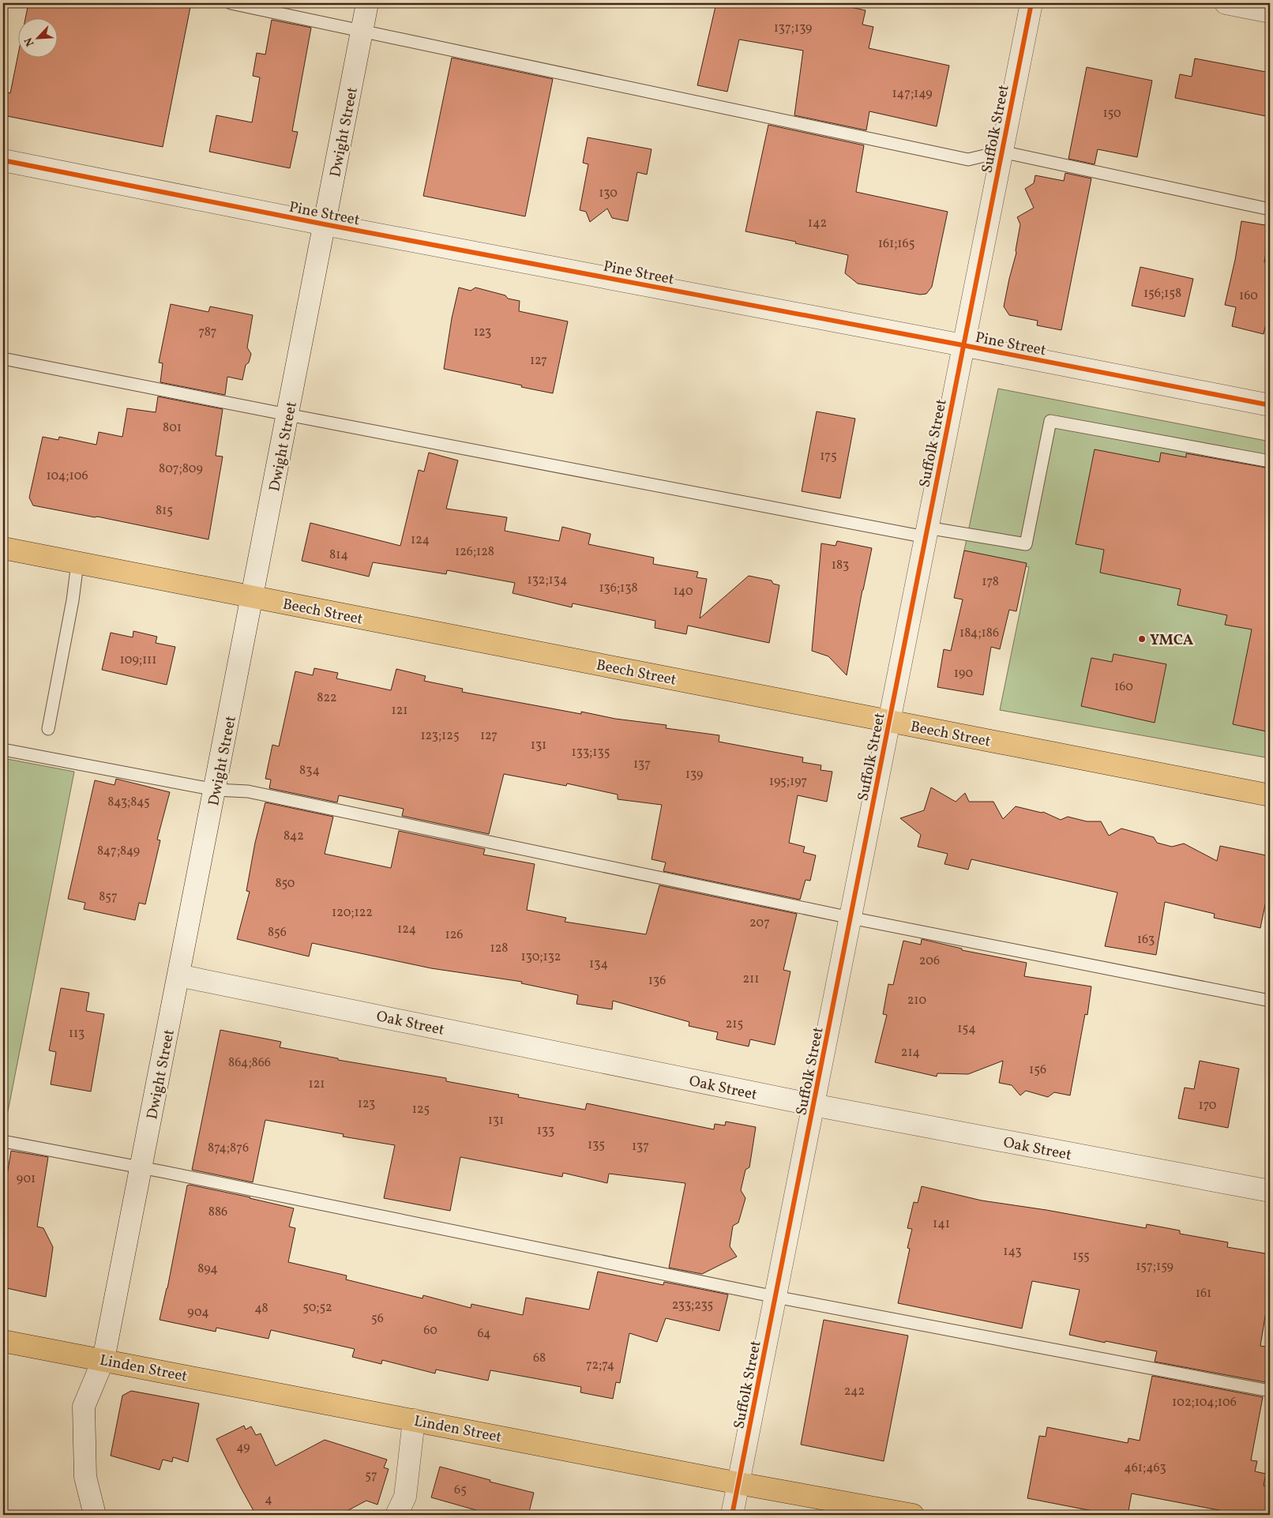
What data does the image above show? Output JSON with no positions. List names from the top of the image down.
{
  "streets": {
    "main road": ["Beech Street", "Linden Street"],
    "street": [
      "Suffolk Street",
      "Dwight Street",
      "Pine Street",
      "Oak Street"
    ]
  },
  "crossings": [
    ["Suffolk Street", "Pine Street"],
    ["Suffolk Street", "Beech Street"],
    ["Suffolk Street", "Oak Street"],
    ["Suffolk Street", "Linden Street"],
    ["Dwight Street", "Pine Street"],
    ["Dwight Street", "Beech Street"],
    ["Dwight Street", "Oak Street"],
    ["Dwight Street", "Linden Street"]
  ],
  "places": ["YMCA"],
  "house_numbers": [
    "137;139",
    "147;149",
    "150",
    "130",
    "142",
    "161;165",
    "156;158",
    "160",
    "787",
    "123",
    "127",
    "801",
    "175",
    "807;809",
    "104;106",
    "815",
    "124",
    "126;128",
    "814",
    "183",
    "132;134",
    "178",
    "136;138",
    "140",
    "184;186",
    "109;111",
    "190",
    "160",
    "822",
    "121",
    "123;125",
    "127",
    "131",
    "133;135",
    "137",
    "834",
    "139",
    "195;197",
    "843;845",
    "842",
    "847;849",
    "850",
    "857",
    "120;122",
    "207",
    "124",
    "856",
    "126",
    "163",
    "128",
    "130;132",
    "206",
    "134",
    "211",
    "136",
    "210",
    "215",
    "154",
    "113",
    "214",
    "864;866",
    "156",
    "121",
    "123",
    "170",
    "125",
    "131",
    "133",
    "135",
    "137",
    "874;876",
    "901",
    "886",
    "141",
    "143",
    "155",
    "157;159",
    "894",
    "161",
    "233;235",
    "50;52",
    "48",
    "904",
    "56",
    "60",
    "64",
    "68",
    "72;74",
    "242",
    "102;104;106",
    "49",
    "461;463",
    "57",
    "65",
    "4"
  ],
  "north": "bottom left"
}
